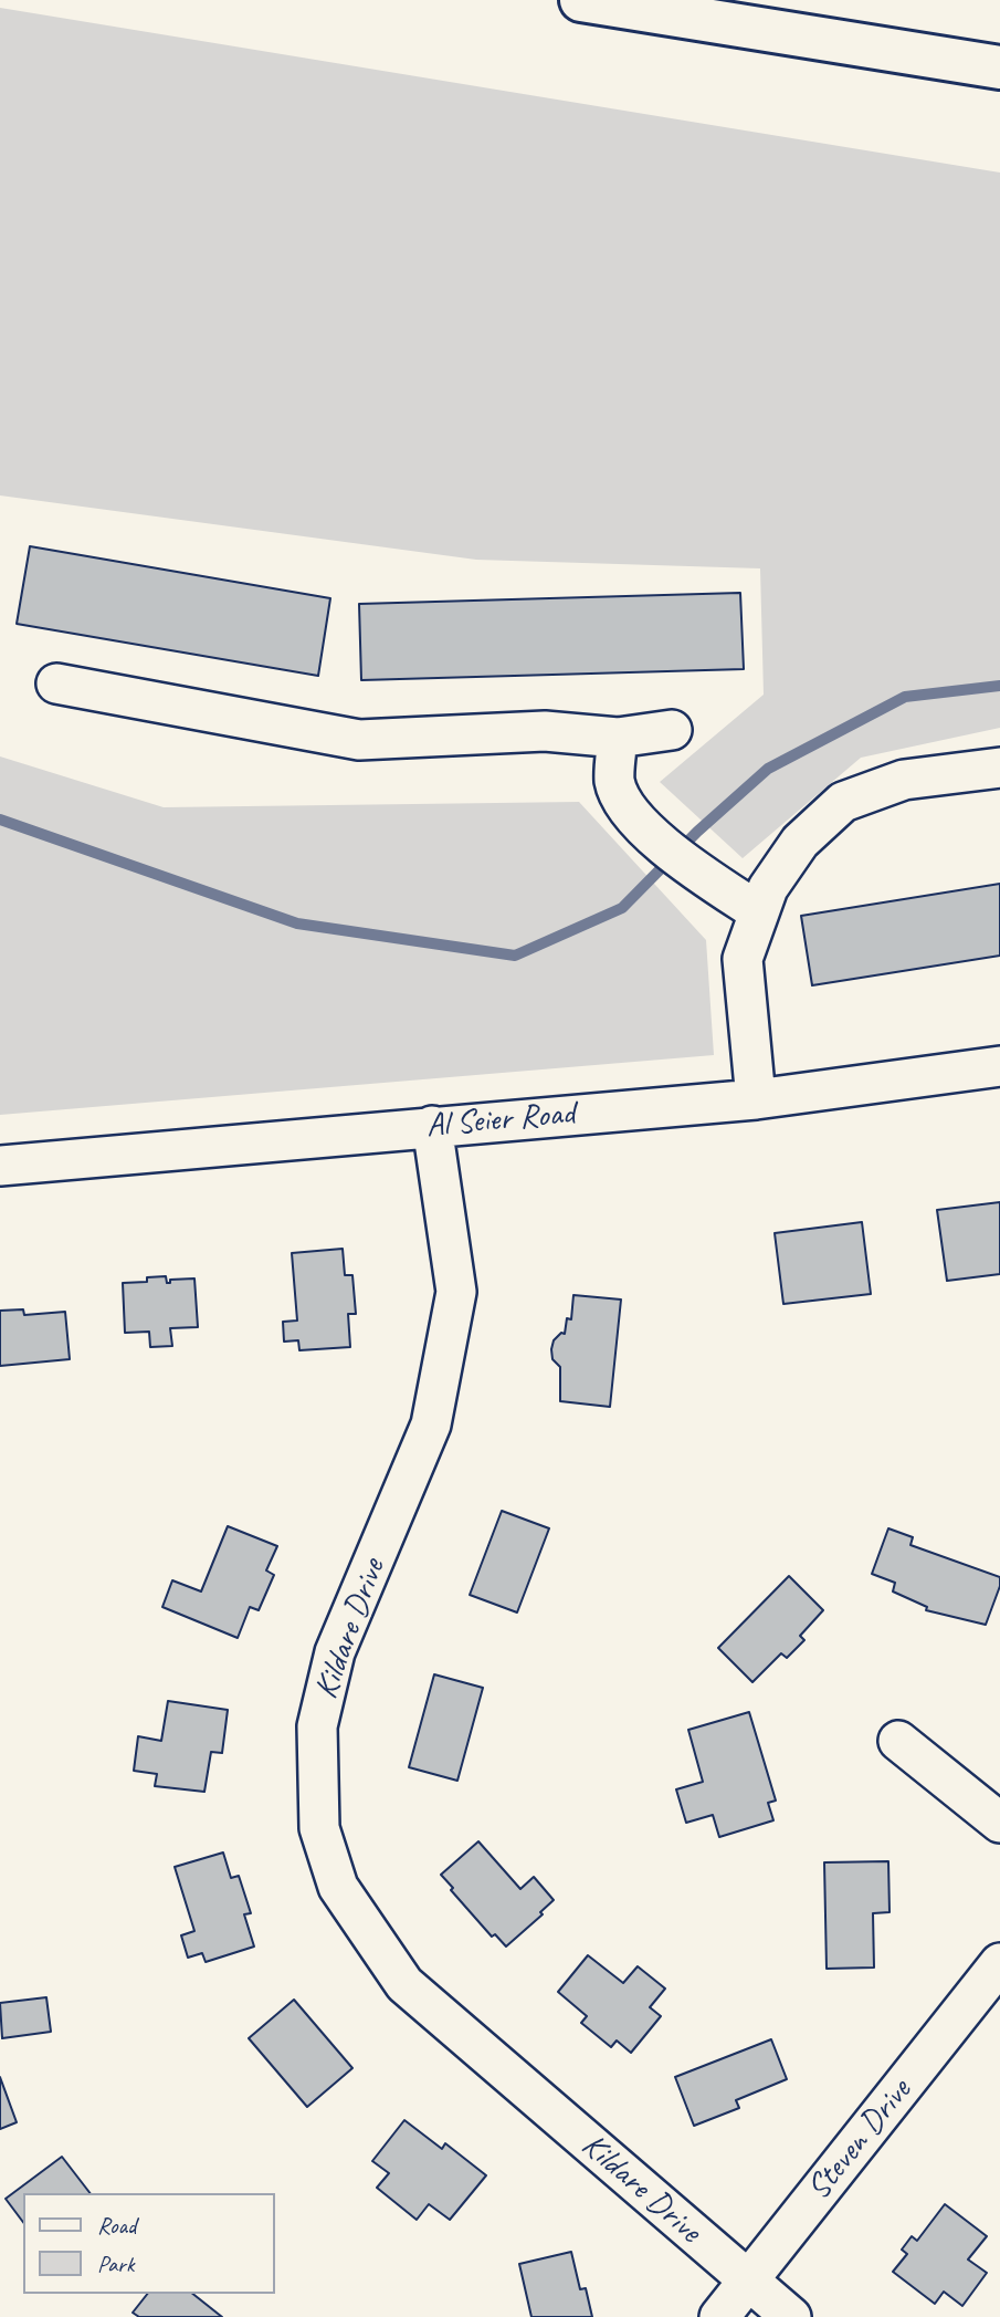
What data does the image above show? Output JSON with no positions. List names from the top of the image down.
{
  "streets": {
    "street": ["Al Seier Road", "Kildare Drive", "Steven Drive"]
  },
  "crossings": [
    ["Al Seier Road", "Kildare Drive"],
    ["Kildare Drive", "Steven Drive"]
  ],
  "legend": ["Road", "Park"]
}
